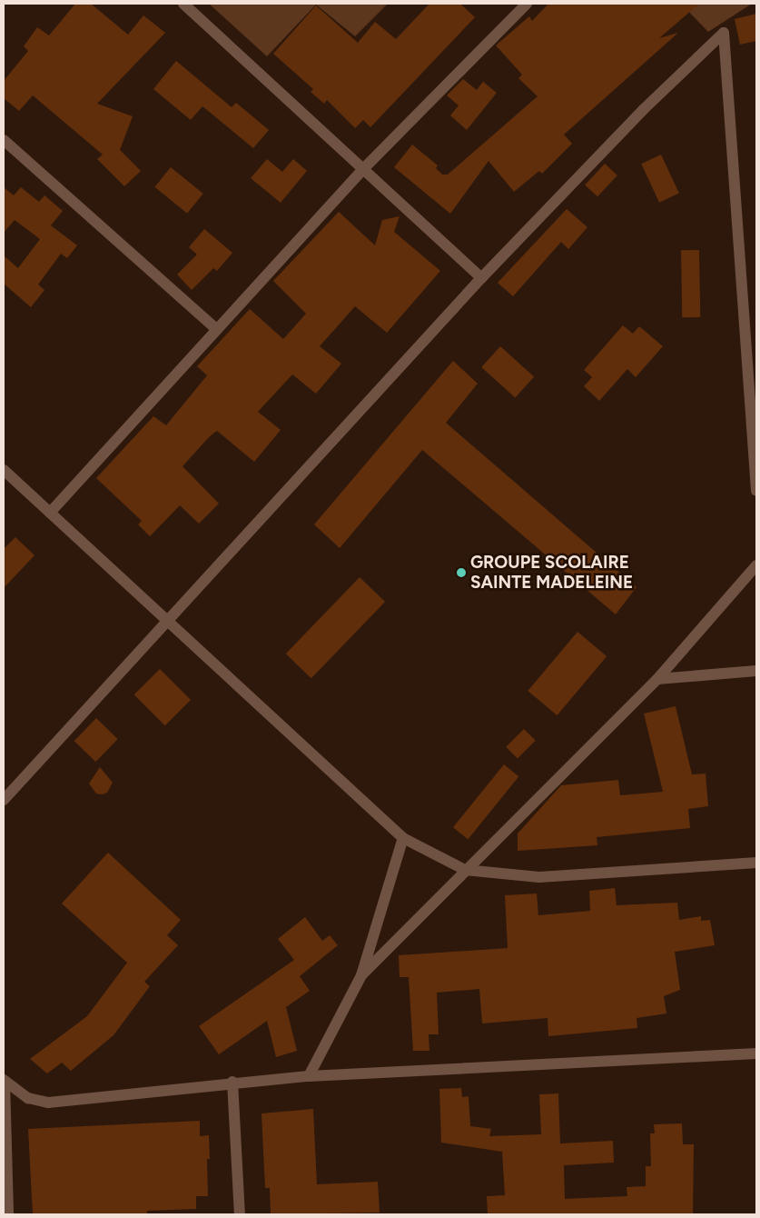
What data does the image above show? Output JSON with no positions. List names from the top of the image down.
{
  "places": ["GROUPE SCOLAIRE SAINTE MADELEINE"]
}
